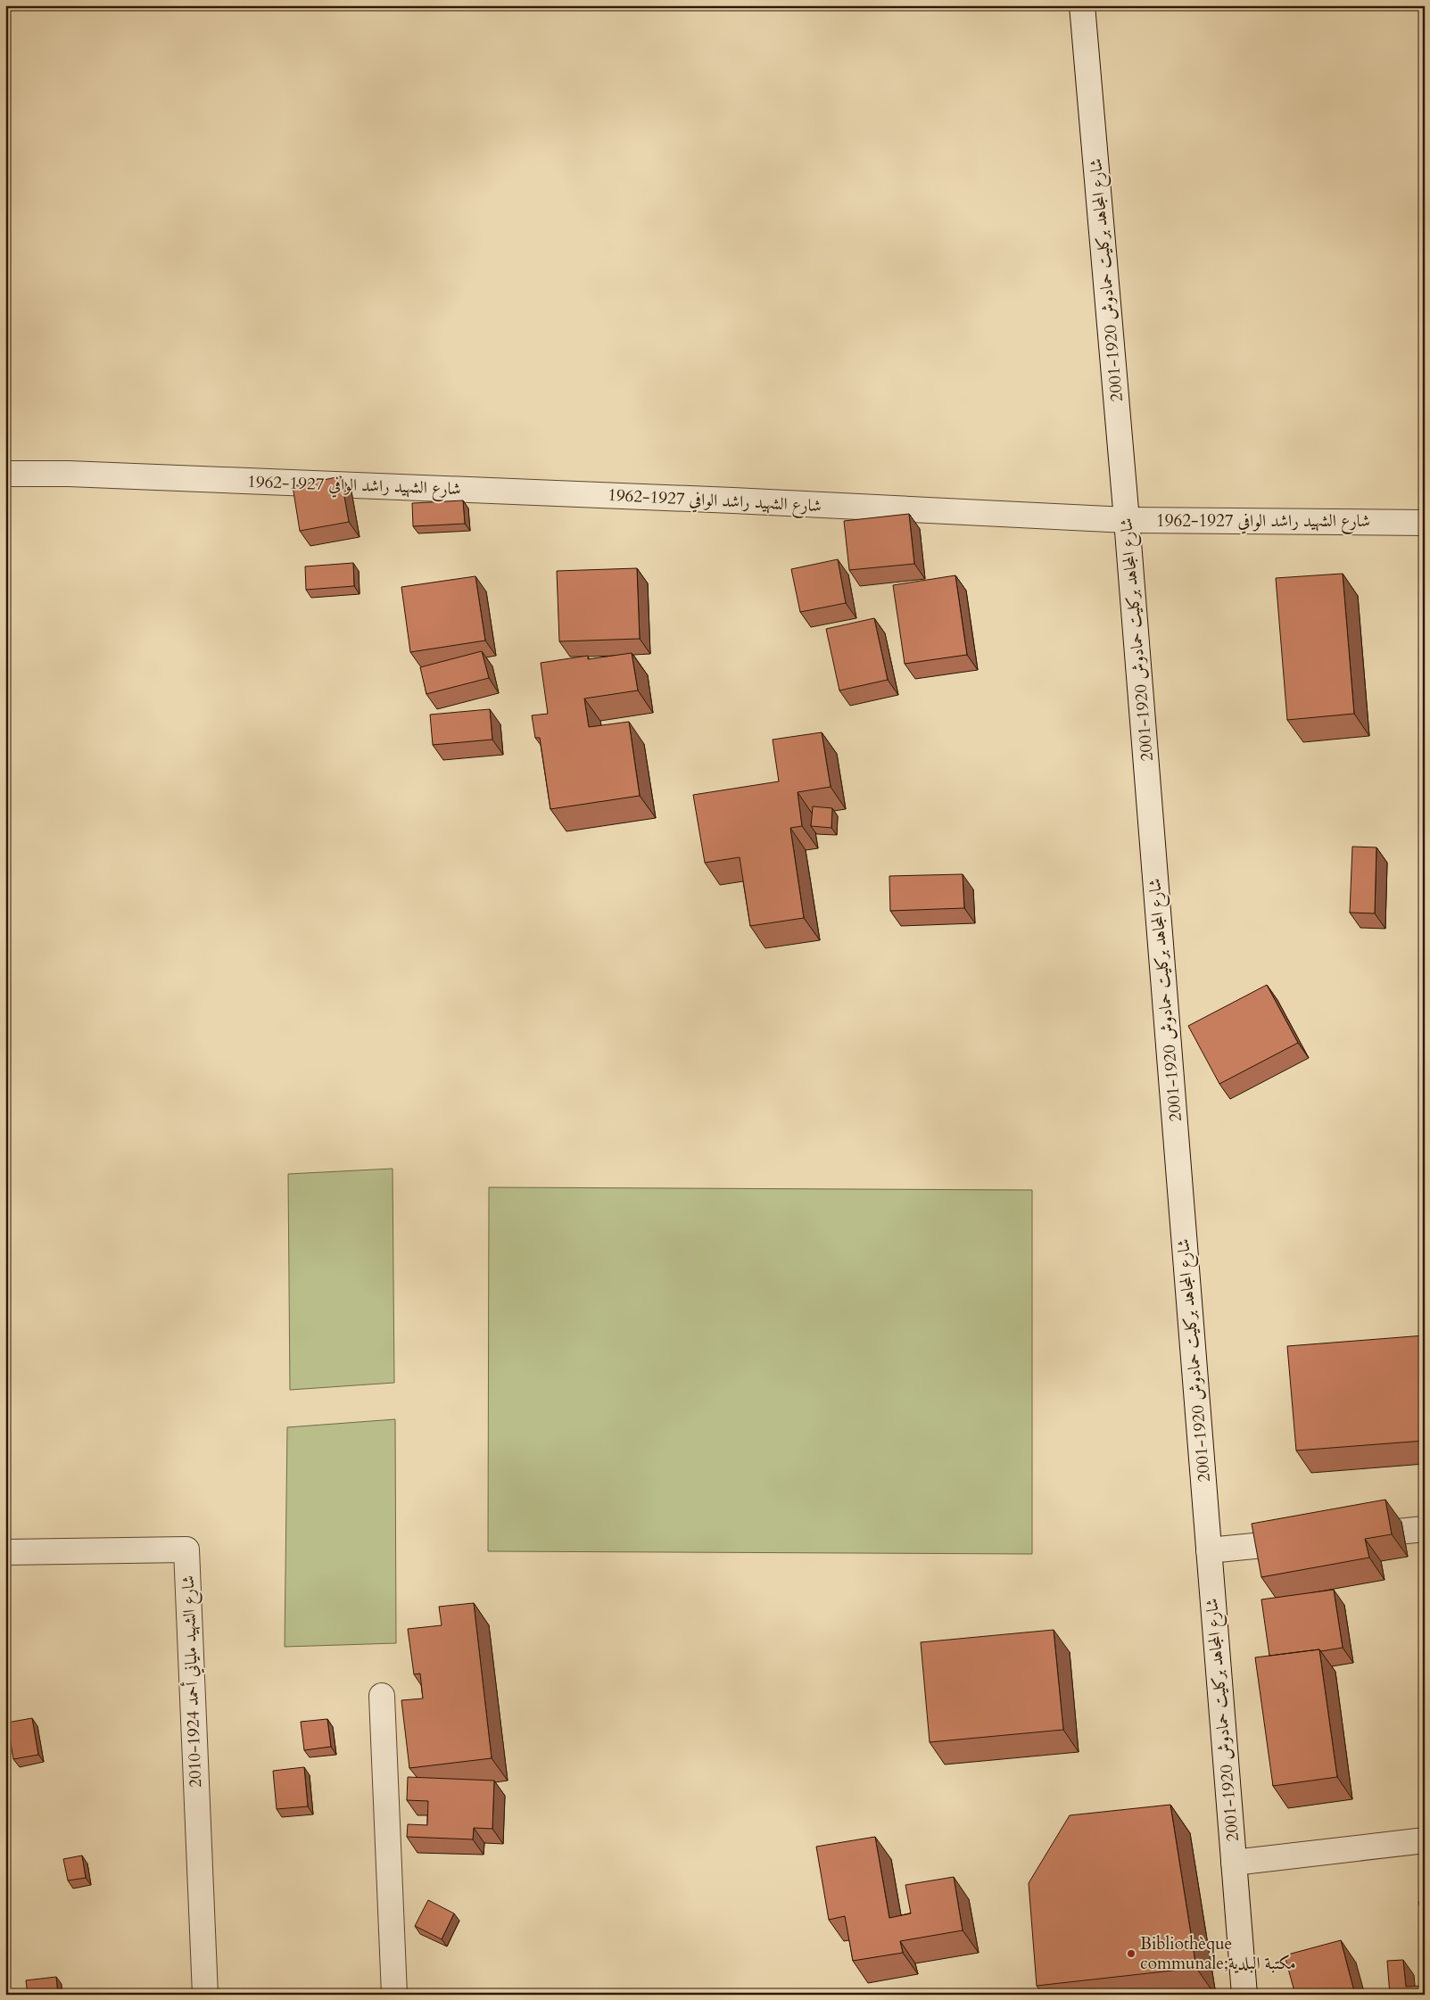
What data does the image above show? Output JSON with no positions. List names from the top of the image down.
{
  "streets": {
    "street": ["شارع المجاهد بركليت حمادوش 1920-2001", "شارع الشهيد راشد الوافي 1927-1962", "شارع الشهيد ملياني أحمد 1924-2010"]
  },
  "crossings": [
    ["شارع المجاهد بركليت حمادوش 1920-2001", "شارع الشهيد راشد الوافي 1927-1962"]
  ],
  "places": ["Bibliothèque communale;مكتبة البلدية"]
}
